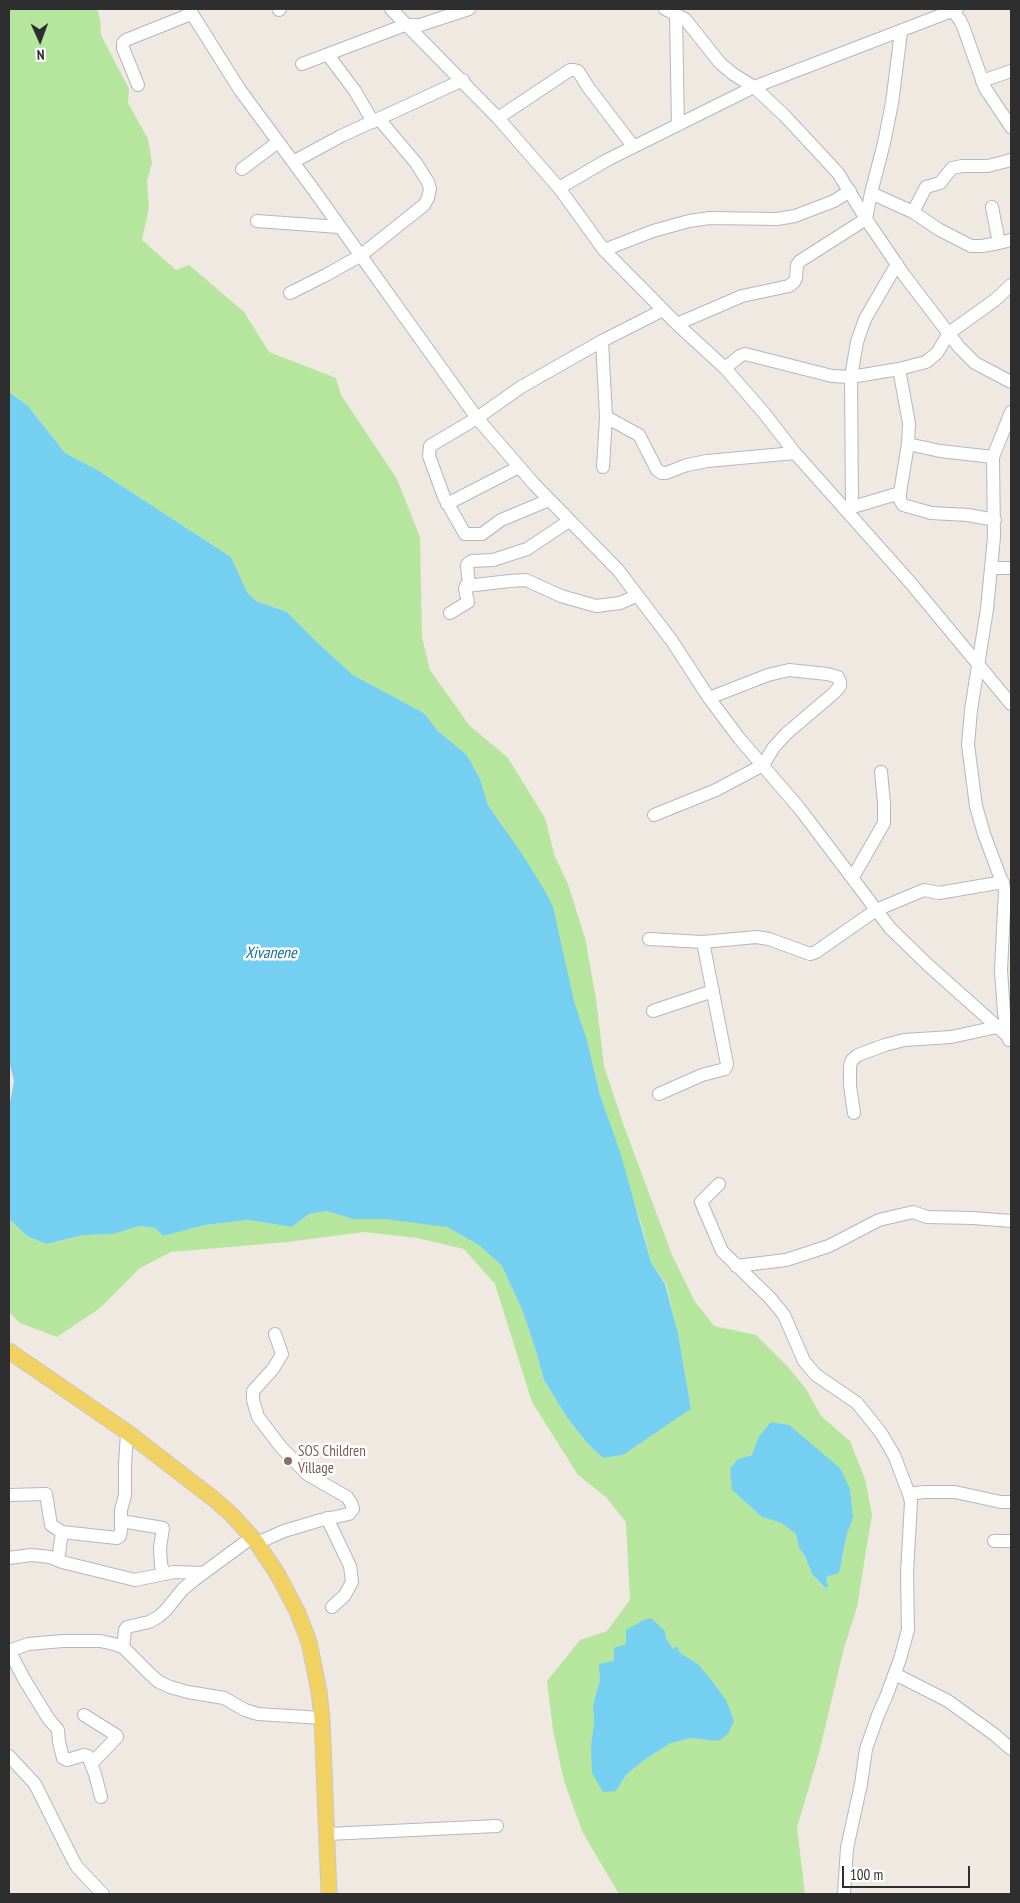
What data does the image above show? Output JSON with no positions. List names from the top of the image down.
{
  "water": ["Xivanene"],
  "places": ["SOS Children Village"],
  "scale_bar": "100 m",
  "north": "bottom"
}
